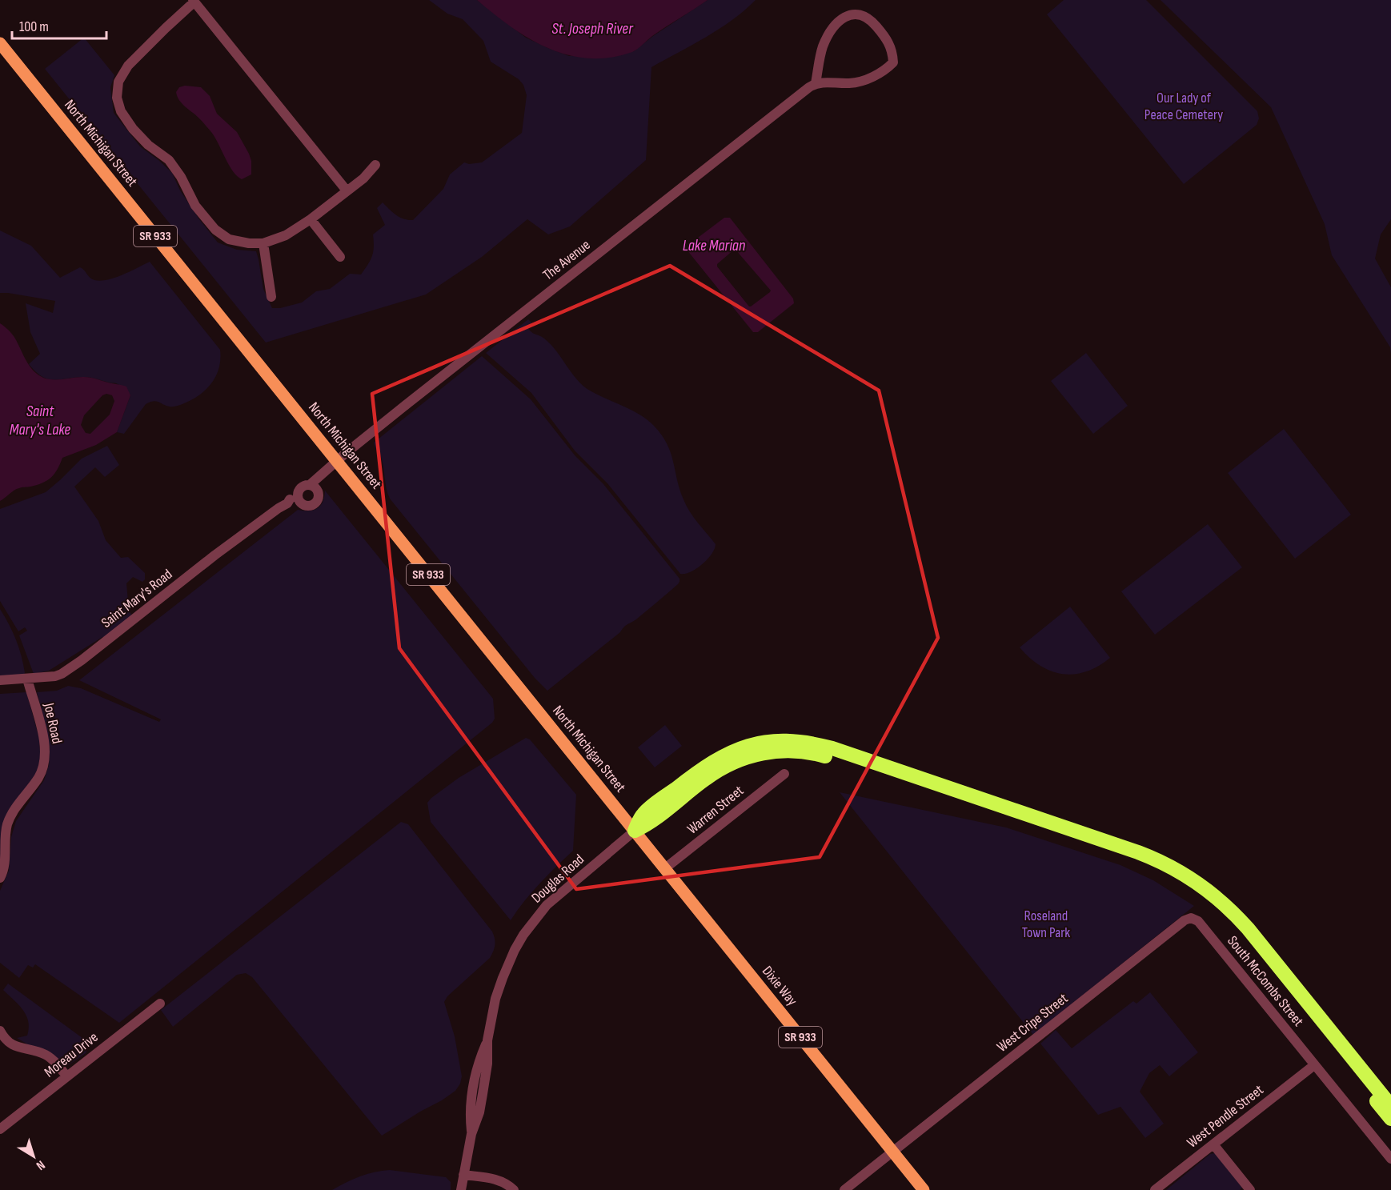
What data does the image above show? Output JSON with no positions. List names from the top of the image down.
{
  "streets": {
    "main road": ["North Michigan Street", "SR 933", "Dixie Way"],
    "street": [
      "The Avenue",
      "Saint Mary's Road",
      "Joe Road",
      "Warren Street",
      "Douglas Road",
      "South McCombs Street",
      "West Cripe Street",
      "Moreau Drive",
      "West Pendle Street"
    ]
  },
  "crossings": [
    ["North Michigan Street", "The Avenue"],
    ["North Michigan Street", "Saint Mary's Road"],
    ["North Michigan Street", "Warren Street"],
    ["North Michigan Street", "Douglas Road"],
    ["North Michigan Street", "Dixie Way"],
    ["The Avenue", "Saint Mary's Road"],
    ["Saint Mary's Road", "Joe Road"],
    ["Warren Street", "Dixie Way"],
    ["South McCombs Street", "West Cripe Street"],
    ["South McCombs Street", "West Pendle Street"],
    ["Dixie Way", "West Cripe Street"]
  ],
  "water": ["St. Joseph River", "Lake Marian", "Saint Mary's Lake"],
  "parks": ["Our Lady of Peace Cemetery", "Roseland Town Park"],
  "scale_bar": "100 m",
  "north": "bottom right"
}
